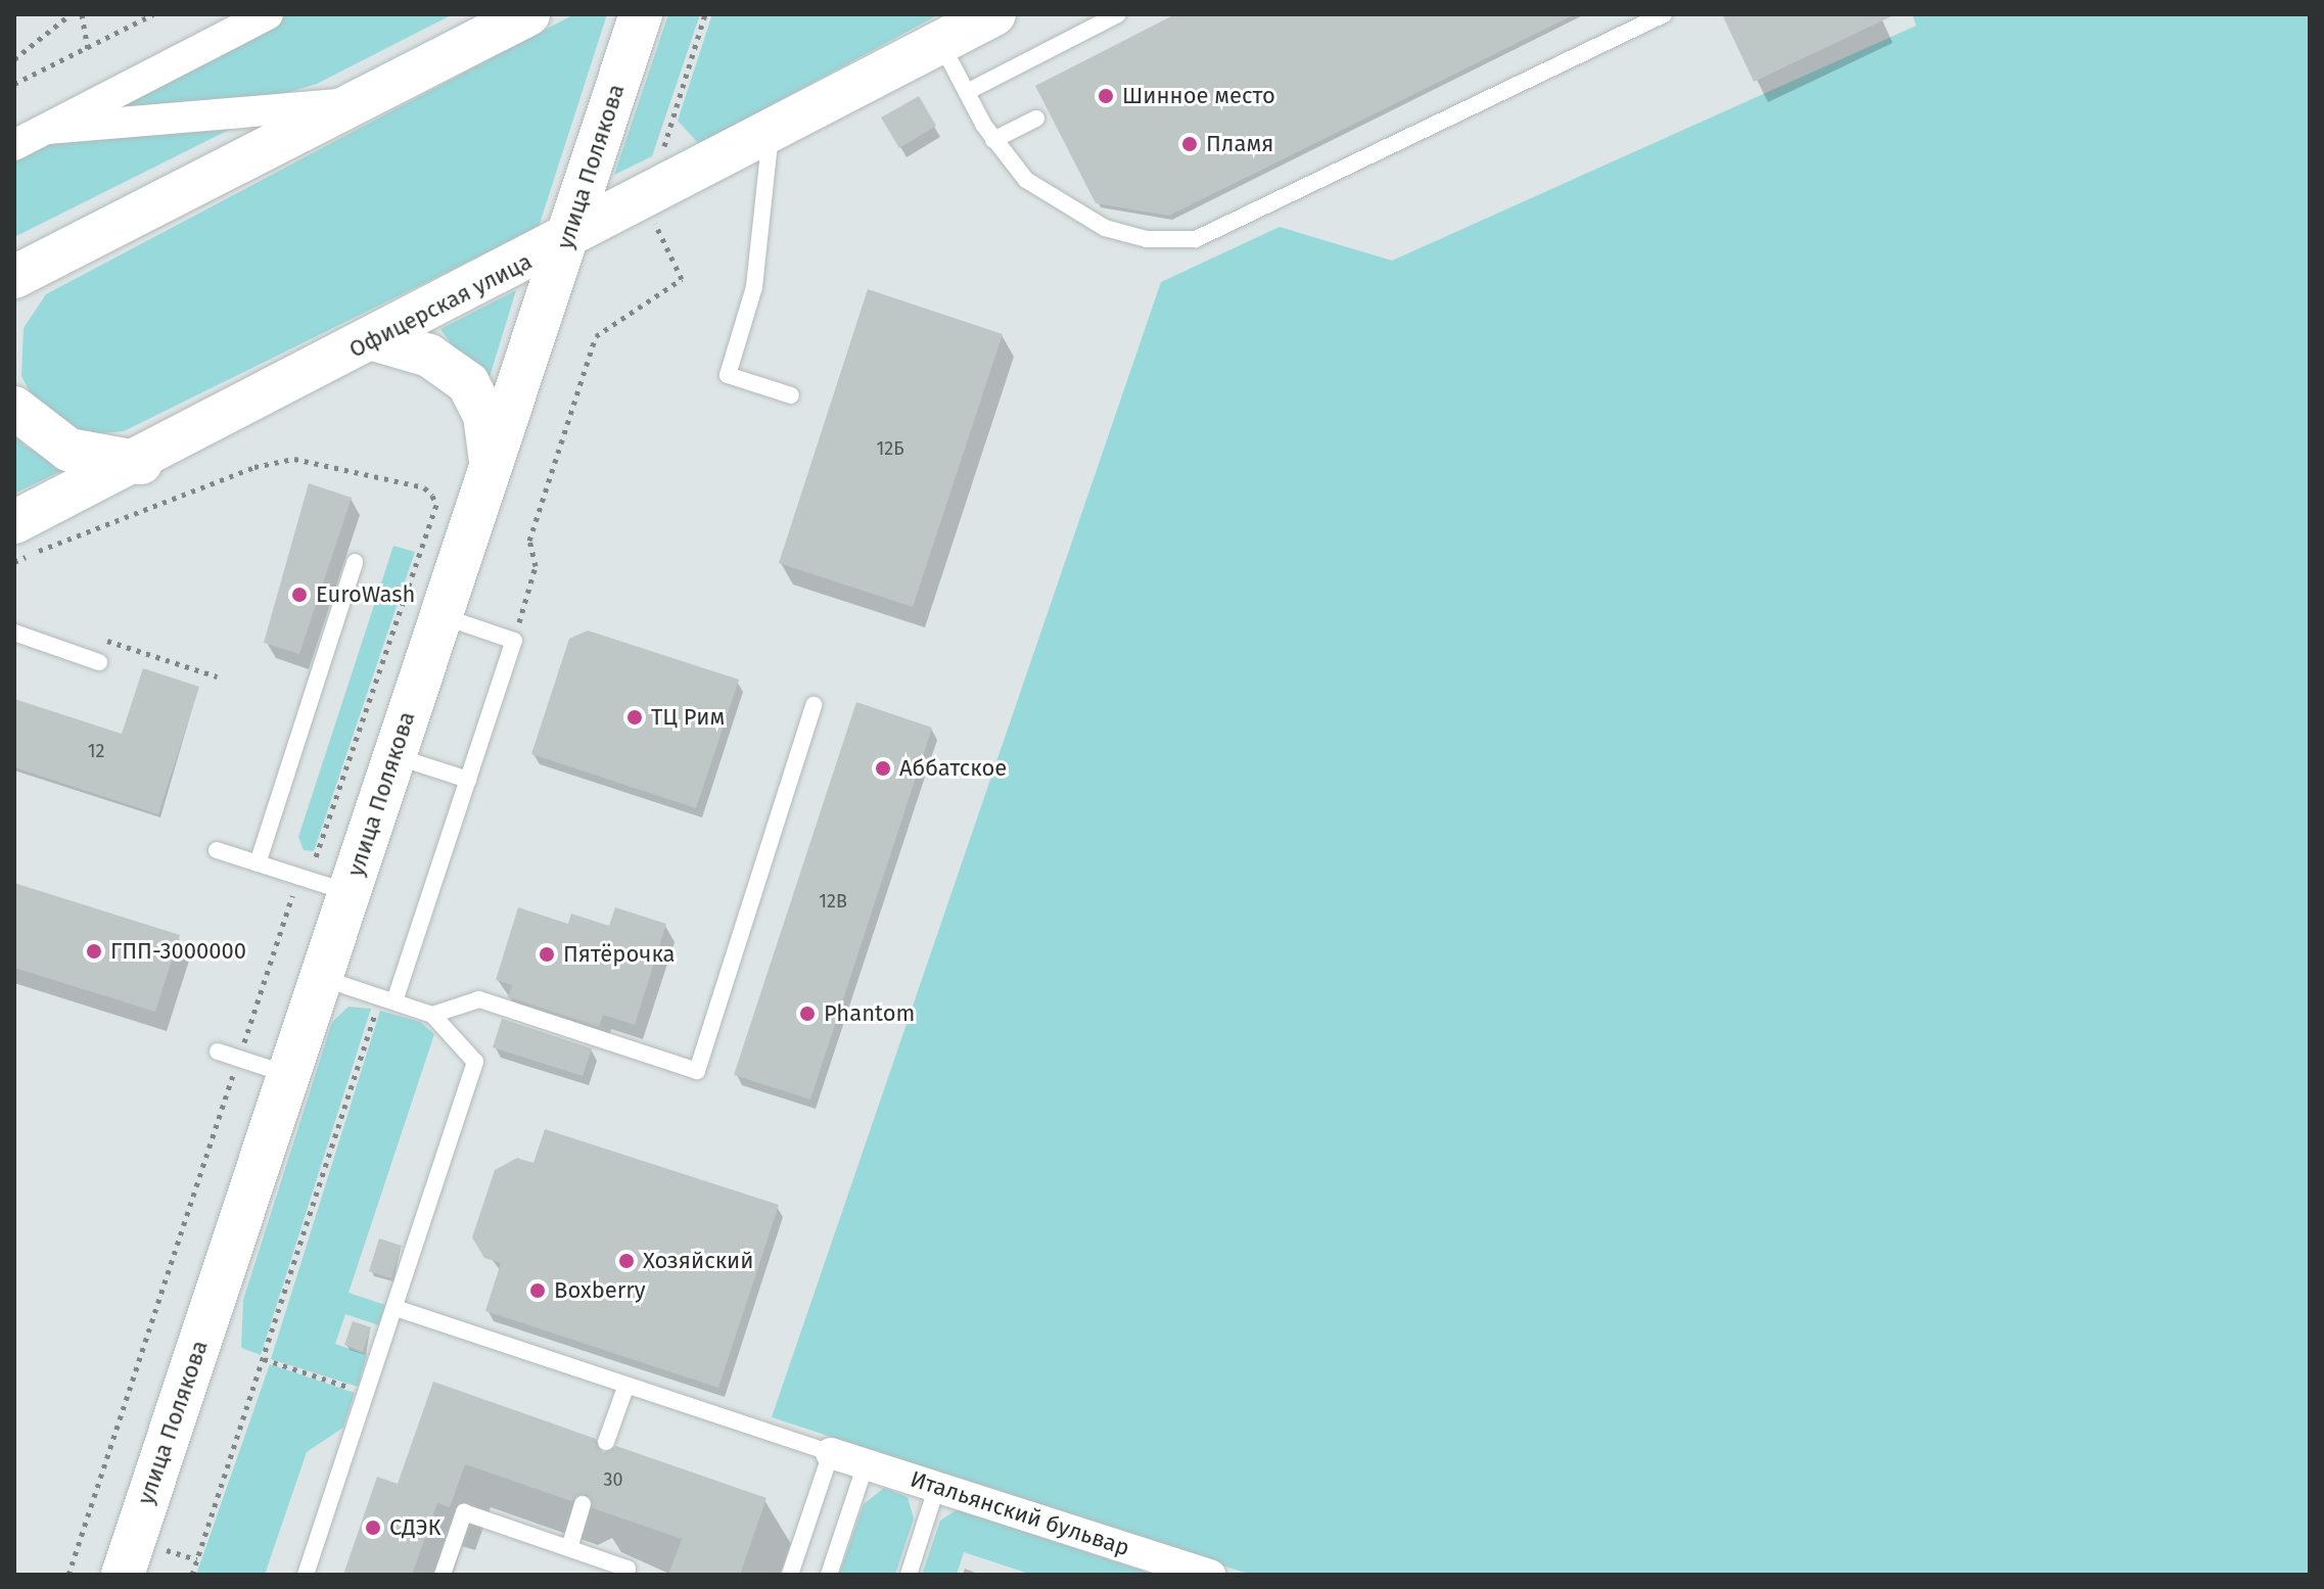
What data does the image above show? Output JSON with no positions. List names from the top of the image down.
{
  "streets": {
    "main road": ["улица Полякова", "Офицерская улица"],
    "street": ["Итальянский бульвар"]
  },
  "crossings": [
    ["улица Полякова", "Офицерская улица"]
  ],
  "places": [
    "Шинное место",
    "Пламя",
    "EuroWash",
    "ТЦ Рим",
    "Аббатское",
    "ГПП-3000000",
    "Пятёрочка",
    "Phantom",
    "Хозяйский",
    "Boxberry",
    "СДЭК"
  ],
  "house_numbers": [
    "12Б",
    "12",
    "12В",
    "30"
  ]
}
